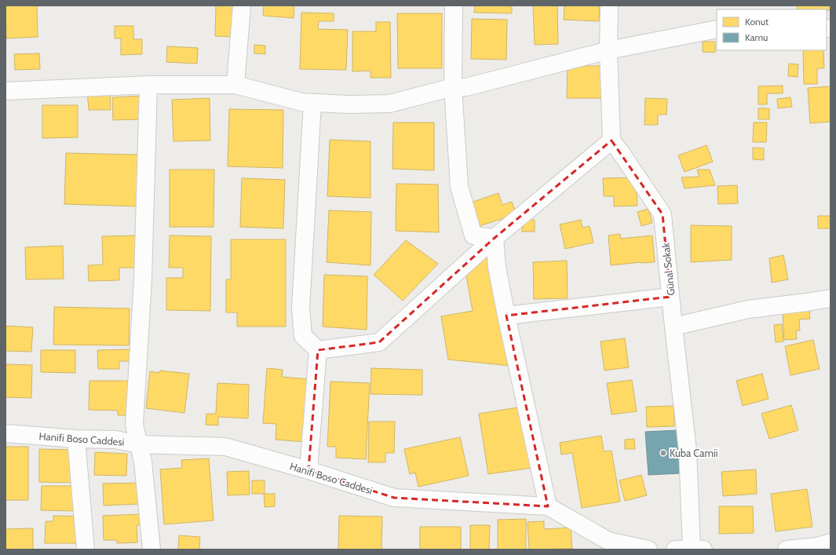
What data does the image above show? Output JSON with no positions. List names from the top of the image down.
{
  "streets": {
    "street": ["Günal Sokak", "Hanifi Boso Caddesi"]
  },
  "places": ["Kuba Camii"],
  "legend": ["Konut", "Kamu"]
}
